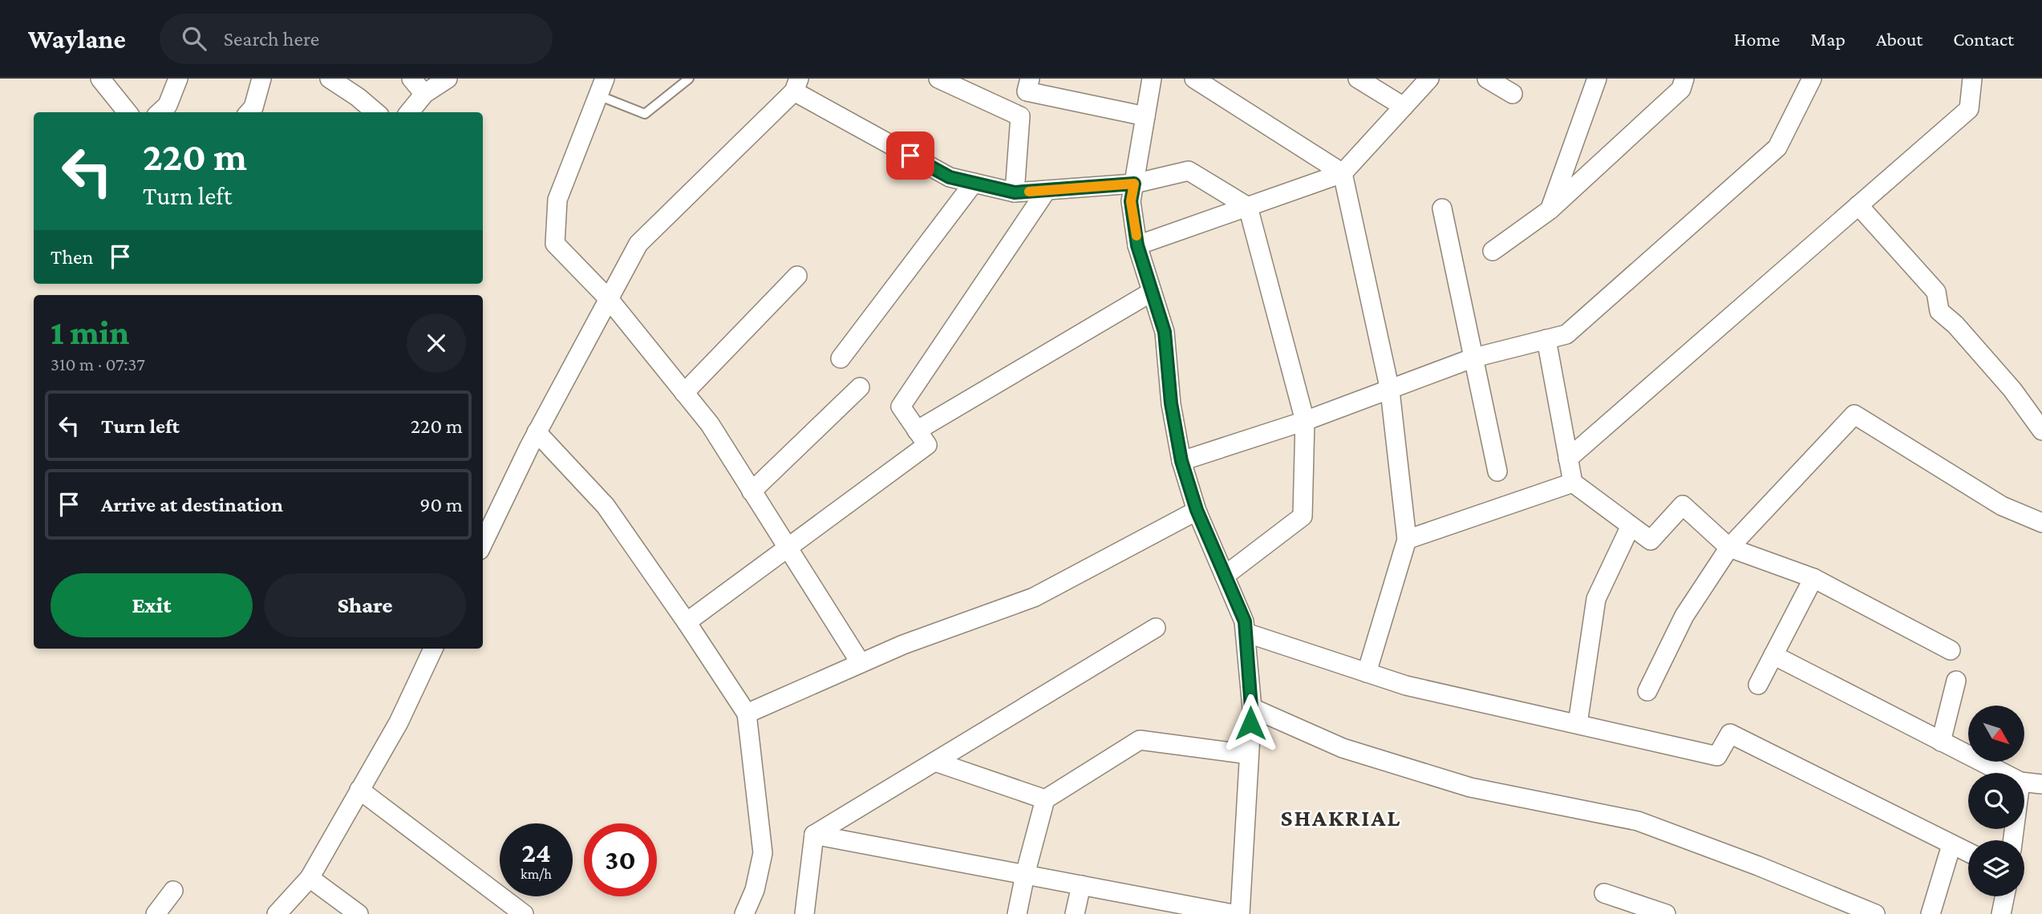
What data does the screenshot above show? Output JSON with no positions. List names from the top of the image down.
{
  "districts": ["SHAKRIAL"],
  "north": "bottom right",
  "page": {
    "header": "Waylane",
    "search": "Search here",
    "nav": [
      "Home",
      "Map",
      "About",
      "Contact"
    ],
    "turn": ["220 m", "Turn left"],
    "then": "Then",
    "heading": ["1 min", "310 m · 07:37"],
    "list": [
      {
        "name": "Turn left",
        "value": "220 m"
      },
      {
        "name": "Arrive at destination",
        "value": "90 m"
      }
    ],
    "buttons": ["Exit", "Share"],
    "speed": "24 km/h",
    "limit": "30"
  }
}
